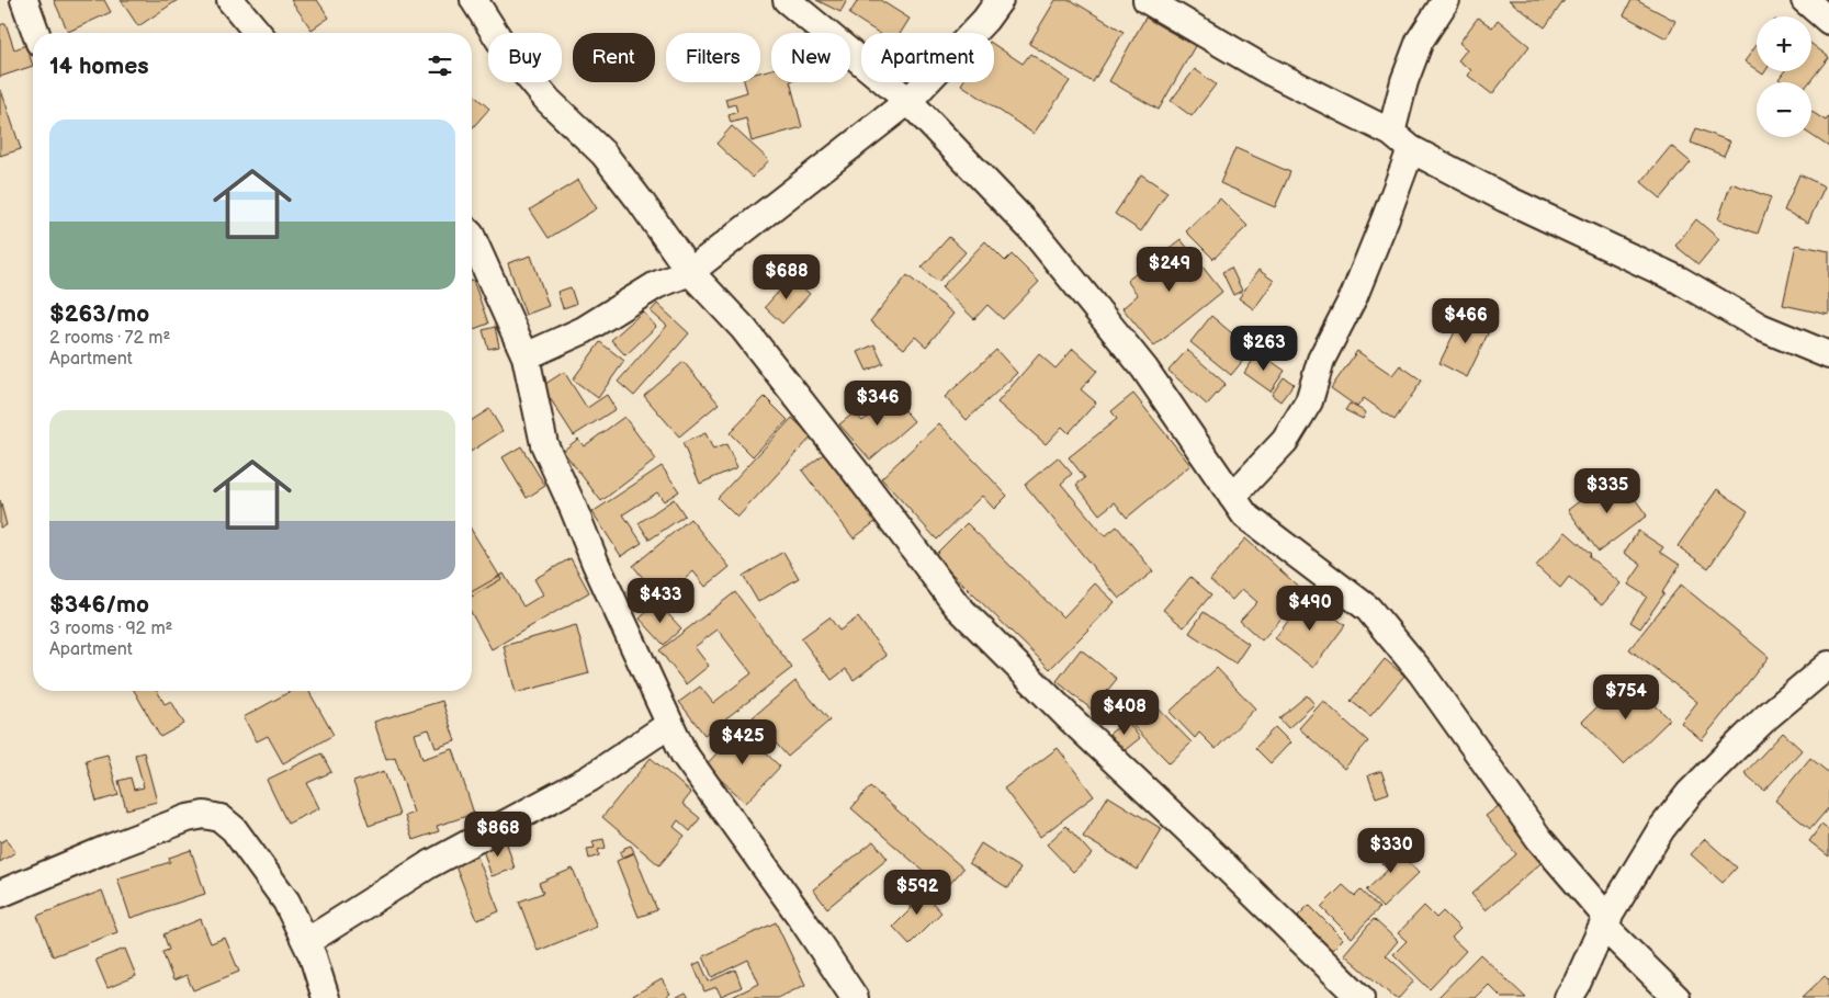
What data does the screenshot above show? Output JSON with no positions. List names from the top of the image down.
{
  "page": {
    "map_buttons": ["+", "−"],
    "chip": [
      "Buy",
      "Rent",
      "Filters",
      "New",
      "Apartment"
    ],
    "heading": "14 homes",
    "list": [
      {
        "name": "$263/mo",
        "note": "2 rooms · 72 m² · Apartment"
      },
      {
        "name": "$346/mo",
        "note": "3 rooms · 92 m² · Apartment"
      }
    ],
    "price": [
      "$249",
      "$688",
      "$466",
      "$263",
      "$346",
      "$335",
      "$433",
      "$490",
      "$754",
      "$408",
      "$425",
      "$868",
      "$330",
      "$592"
    ]
  }
}
